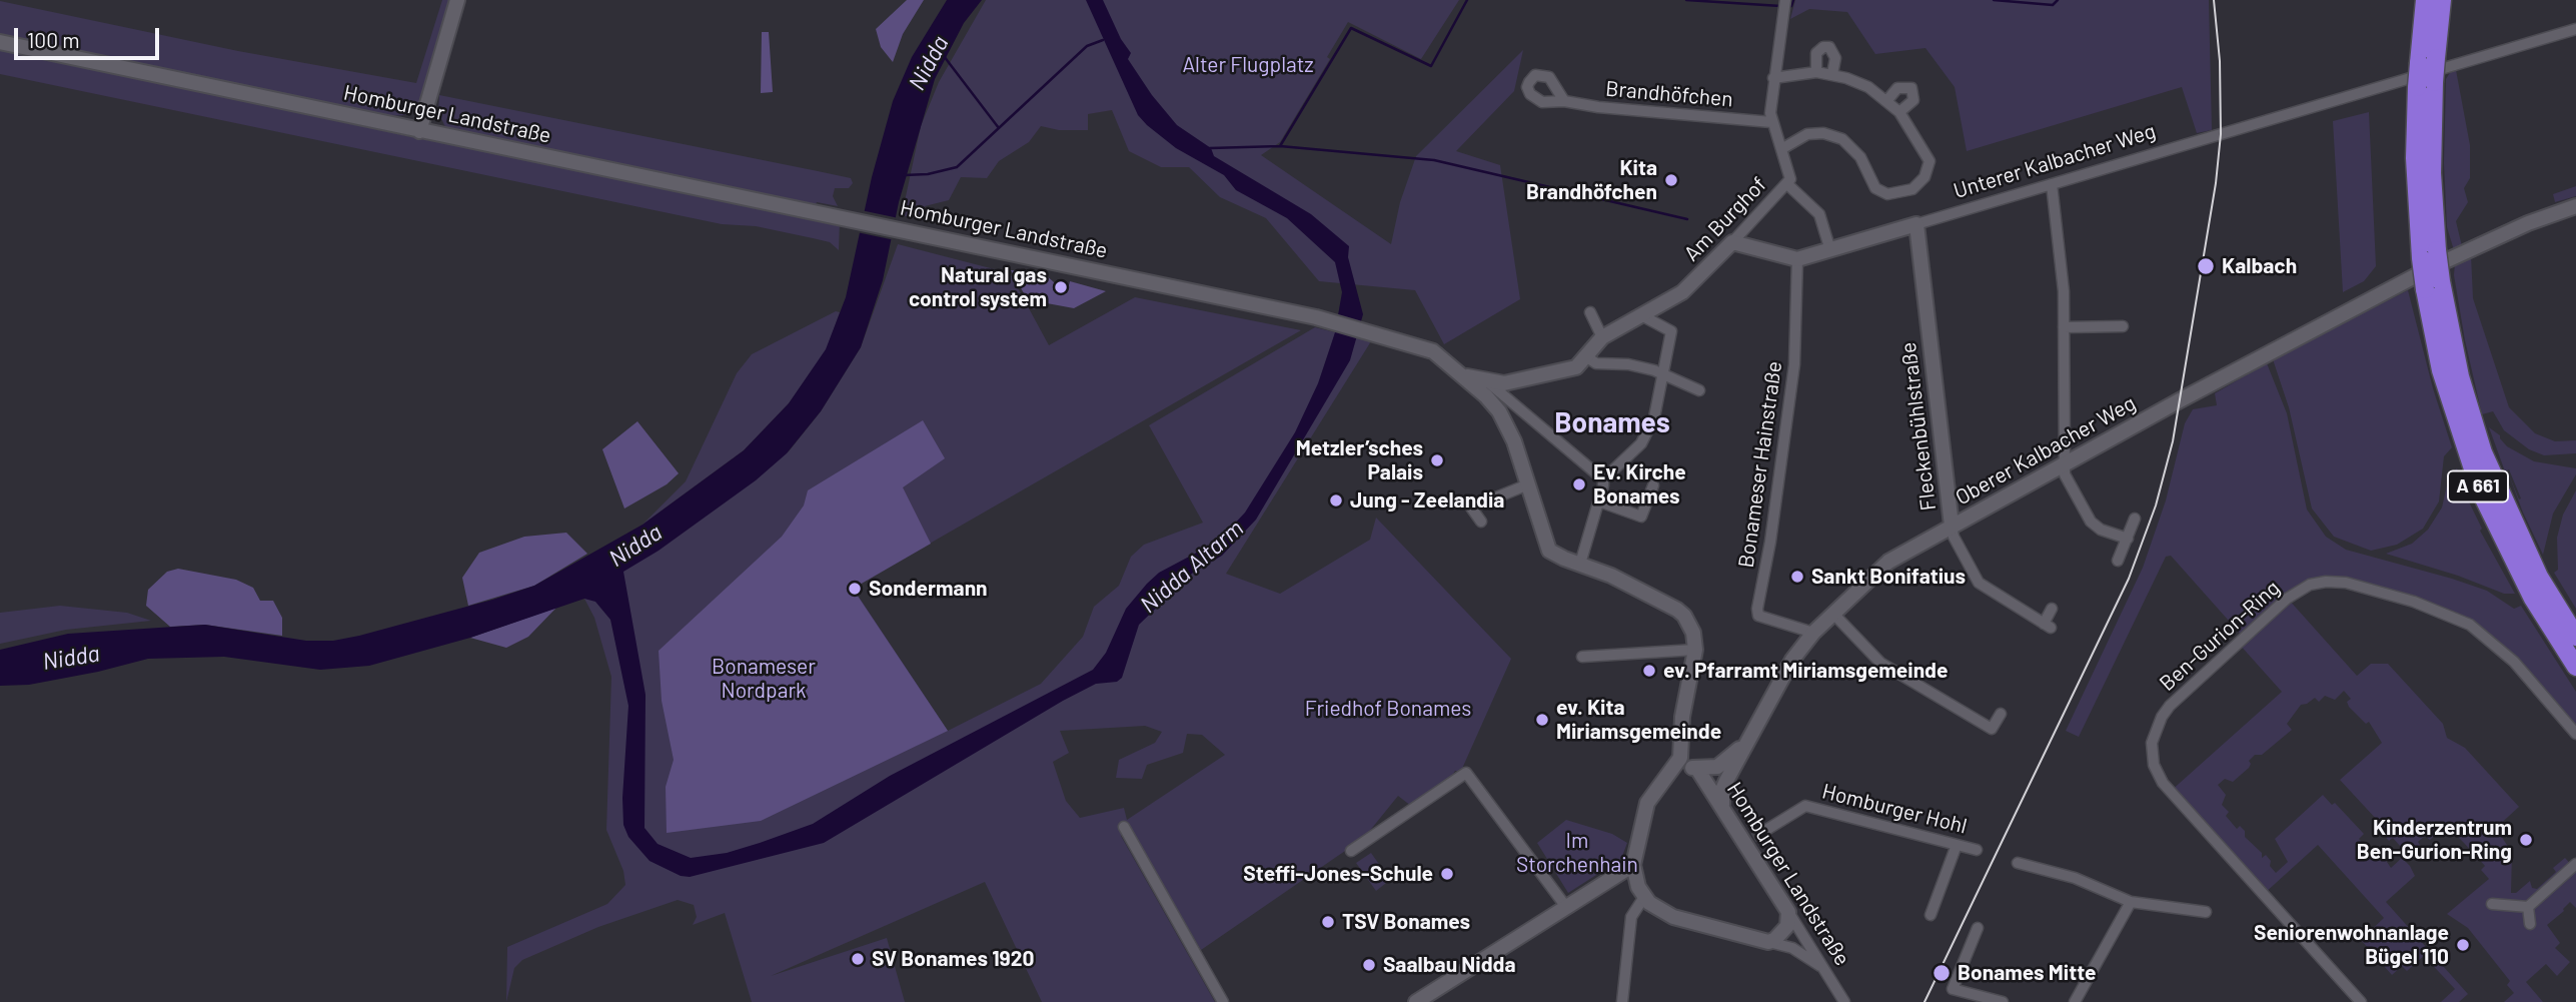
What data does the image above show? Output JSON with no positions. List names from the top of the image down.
{
  "streets": {
    "highway": ["A 661"],
    "street": [
      "Brandhöfchen",
      "Homburger Landstraße",
      "Unterer Kalbacher Weg",
      "Am Burghof",
      "Fleckenbühlstraße",
      "Oberer Kalbacher Weg",
      "Bonameser Hainstraße",
      "Ben-Gurion-Ring",
      "Homburger Hohl"
    ]
  },
  "crossings": [
    ["Brandhöfchen", "Am Burghof"],
    ["Homburger Landstraße", "Oberer Kalbacher Weg"],
    ["Unterer Kalbacher Weg", "Am Burghof"],
    ["Unterer Kalbacher Weg", "Fleckenbühlstraße"],
    ["Unterer Kalbacher Weg", "Bonameser Hainstraße"],
    ["Fleckenbühlstraße", "Oberer Kalbacher Weg"],
    ["Oberer Kalbacher Weg", "Bonameser Hainstraße"],
    ["Oberer Kalbacher Weg", "A 661"]
  ],
  "districts": ["Bonames"],
  "water": ["Nidda", "Nidda Altarm"],
  "parks": [
    "Alter Flugplatz",
    "Bonameser Nordpark",
    "Friedhof Bonames",
    "Im Storchenhain"
  ],
  "places": [
    "Kita Brandhöfchen",
    "Kalbach",
    "Natural gas control system",
    "Metzler’sches Palais",
    "Ev. Kirche Bonames",
    "Jung - Zeelandia",
    "Sankt Bonifatius",
    "Sondermann",
    "ev. Pfarramt Miriamsgemeinde",
    "ev. Kita Miriamsgemeinde",
    "Kinderzentrum Ben-Gurion-Ring",
    "Steffi-Jones-Schule",
    "TSV Bonames",
    "Seniorenwohnanlage Bügel 110",
    "SV Bonames 1920",
    "Saalbau Nidda",
    "Bonames Mitte"
  ],
  "scale_bar": "100 m"
}
